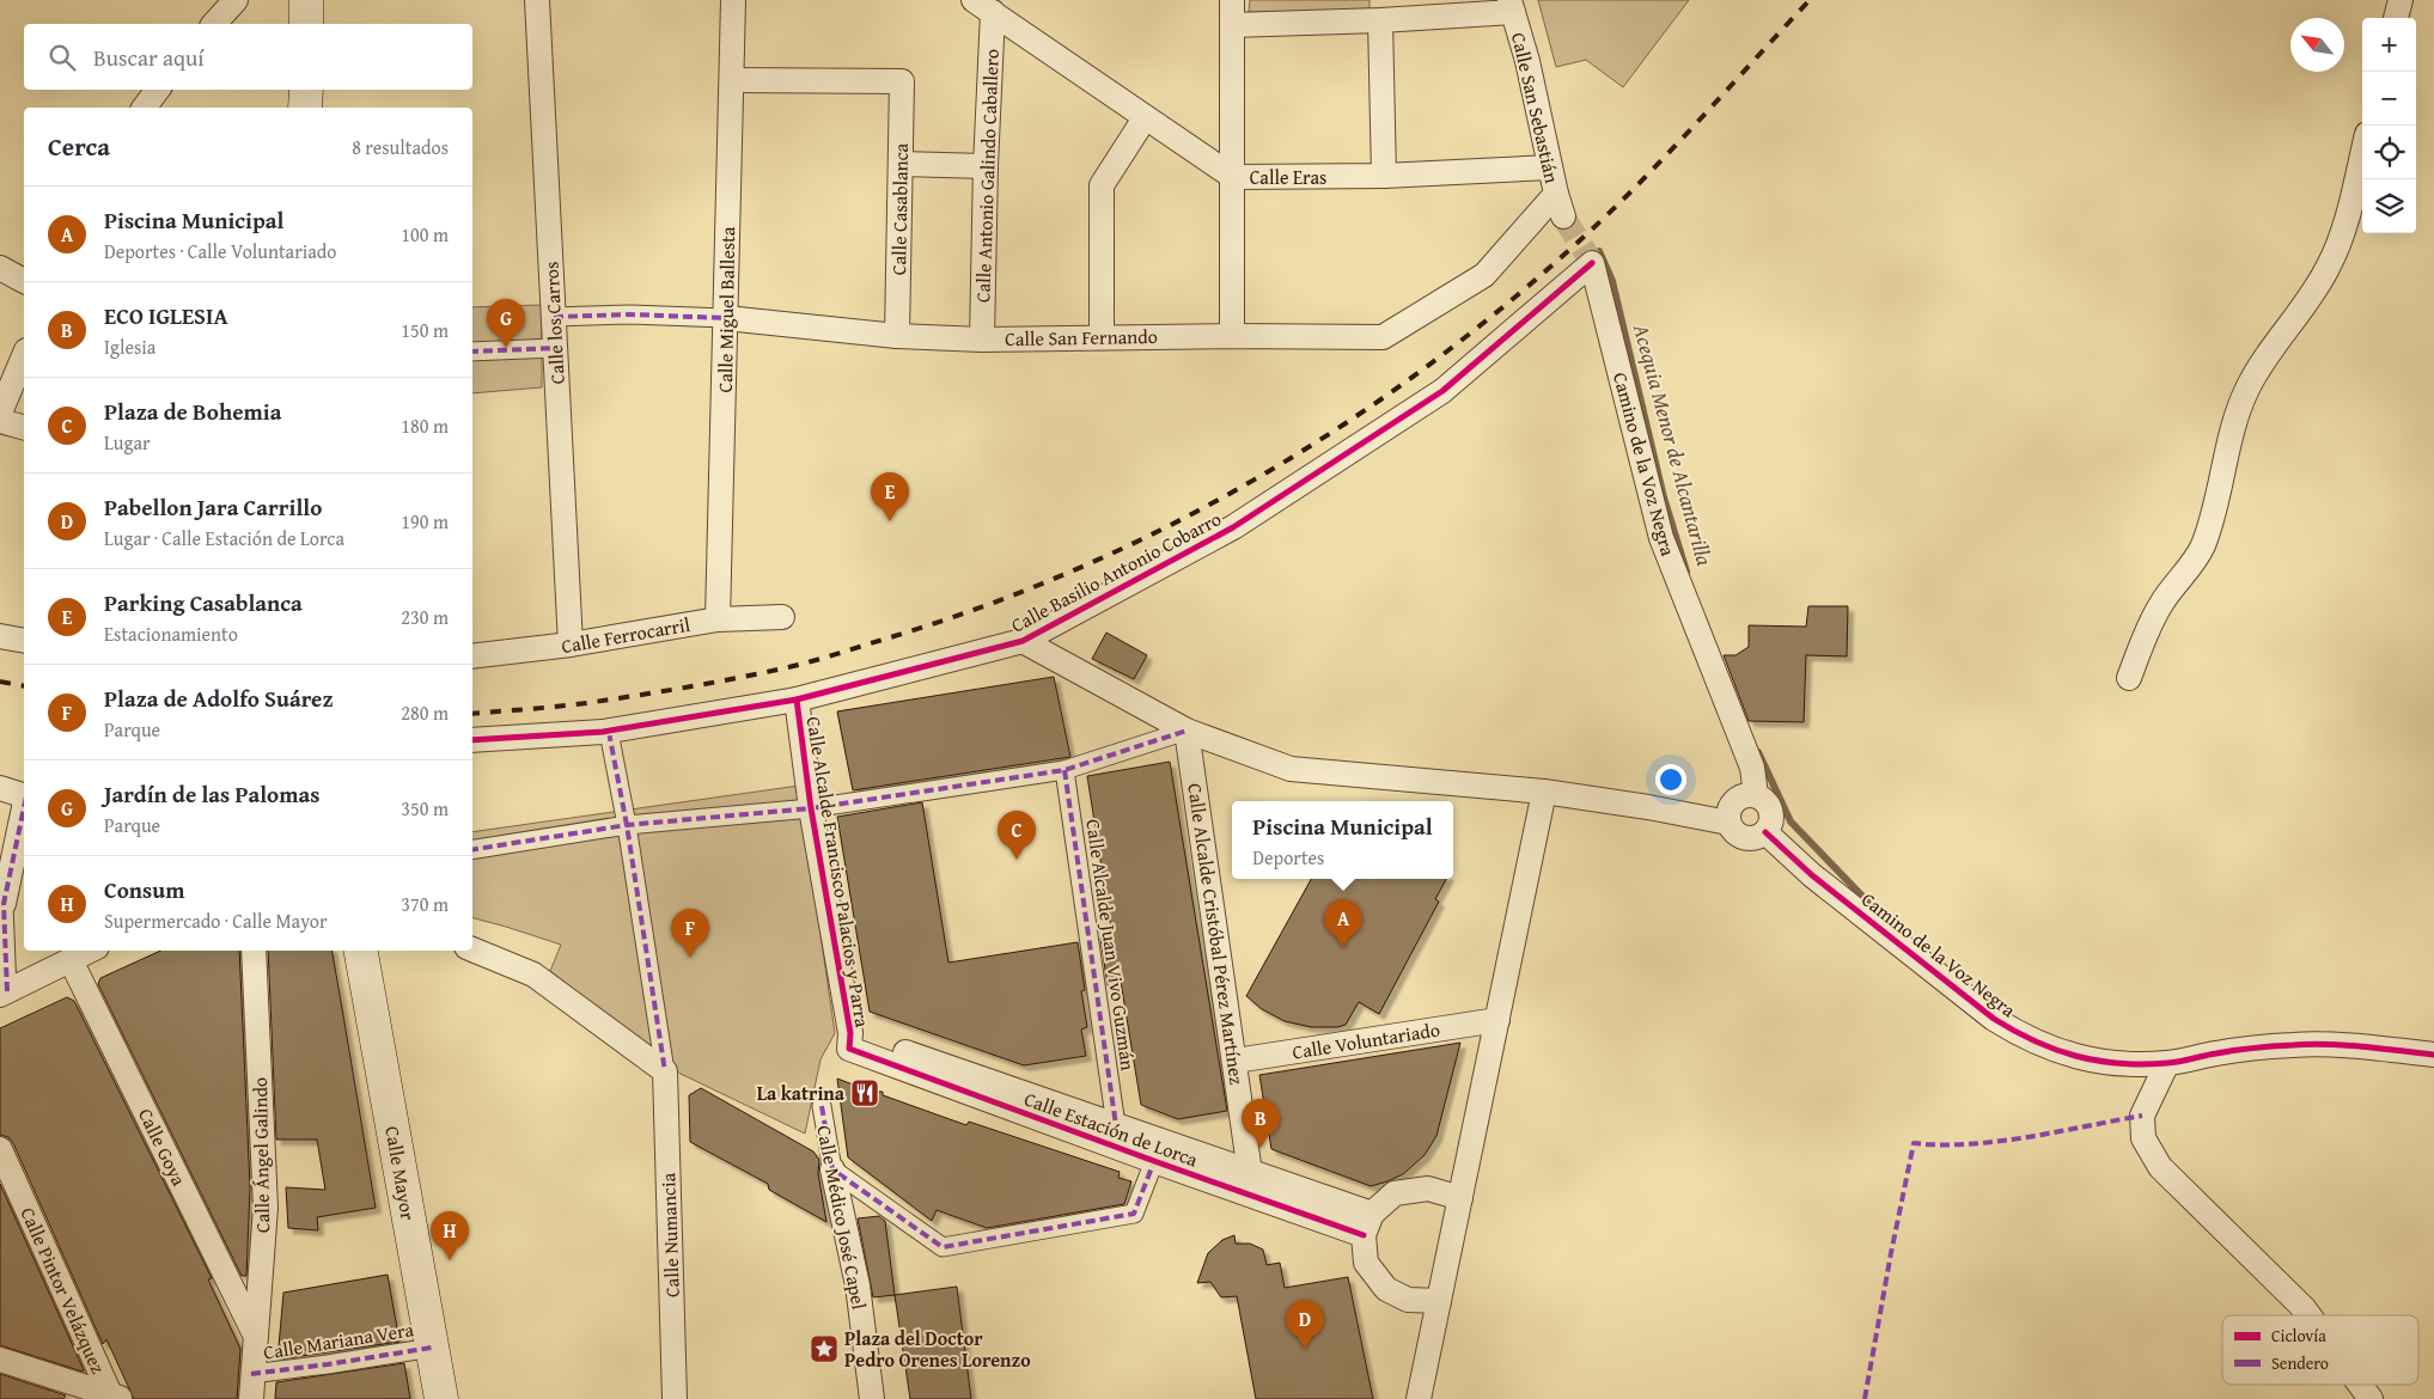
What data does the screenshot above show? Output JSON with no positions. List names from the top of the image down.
{
  "streets": {
    "main road": ["Calle Mayor"],
    "street": [
      "Calle San Sebastián",
      "Calle Antonio Galindo Caballero",
      "Calle Eras",
      "Calle Casablanca",
      "Calle Miguel Ballesta",
      "Calle los Carros",
      "Calle San Fernando",
      "Camino de la Voz Negra",
      "Calle Basilio Antonio Cobarro",
      "Calle Ferrocarril",
      "Calle Alcalde Francisco Palacios y Parra",
      "Calle Alcalde Cristóbal Pérez Martínez",
      "Calle Alcalde Juan Vivo Guzmán",
      "Calle Voluntariado",
      "Calle Estación de Lorca",
      "Calle Goya",
      "Calle Ángel Galindo",
      "Calle Médico José Capel",
      "Calle Numancia",
      "Calle Pintor Velázquez",
      "Calle Mariana Vera"
    ]
  },
  "crossings": [
    ["Calle San Sebastián", "Calle Eras"],
    ["Calle San Sebastián", "Calle San Fernando"],
    ["Calle Antonio Galindo Caballero", "Calle Eras"],
    ["Calle Antonio Galindo Caballero", "Calle San Fernando"],
    ["Calle Casablanca", "Calle Miguel Ballesta"],
    ["Calle Casablanca", "Calle San Fernando"],
    ["Calle Miguel Ballesta", "Calle San Fernando"],
    ["Calle Miguel Ballesta", "Calle Ferrocarril"],
    ["Calle los Carros", "Calle San Fernando"],
    ["Calle los Carros", "Calle Ferrocarril"],
    ["Camino de la Voz Negra", "Calle Basilio Antonio Cobarro"],
    ["Calle Basilio Antonio Cobarro", "Calle Alcalde Francisco Palacios y Parra"],
    ["Calle Alcalde Francisco Palacios y Parra", "Calle Estación de Lorca"],
    ["Calle Alcalde Cristóbal Pérez Martínez", "Calle Voluntariado"],
    ["Calle Alcalde Cristóbal Pérez Martínez", "Calle Estación de Lorca"],
    ["Calle Alcalde Juan Vivo Guzmán", "Calle Estación de Lorca"],
    ["Calle Goya", "Calle Ángel Galindo"],
    ["Calle Ángel Galindo", "Calle Mariana Vera"],
    ["Calle Mayor", "Calle Mariana Vera"]
  ],
  "water": ["Acequia Menor de Alcantarilla"],
  "places": {
    "restaurant": ["La katrina"],
    "place": ["Plaza del Doctor Pedro Orenes Lorenzo"]
  },
  "legend": ["Ciclovía", "Sendero"],
  "north": "top left",
  "page": {
    "map_buttons": ["+", "−"],
    "search": "Buscar aquí",
    "heading": ["Cerca", "8 resultados"],
    "list": [
      {
        "mark": "A",
        "name": "Piscina Municipal",
        "note": "Deportes · Calle Voluntariado",
        "value": "100 m"
      },
      {
        "mark": "B",
        "name": "ECO IGLESIA",
        "note": "Iglesia",
        "value": "150 m"
      },
      {
        "mark": "C",
        "name": "Plaza de Bohemia",
        "note": "Lugar",
        "value": "180 m"
      },
      {
        "mark": "D",
        "name": "Pabellon Jara Carrillo",
        "note": "Lugar · Calle Estación de Lorca",
        "value": "190 m"
      },
      {
        "mark": "E",
        "name": "Parking Casablanca",
        "note": "Estacionamiento",
        "value": "230 m"
      },
      {
        "mark": "F",
        "name": "Plaza de Adolfo Suárez",
        "note": "Parque",
        "value": "280 m"
      },
      {
        "mark": "G",
        "name": "Jardín de las Palomas",
        "note": "Parque",
        "value": "350 m"
      },
      {
        "mark": "H",
        "name": "Consum",
        "note": "Supermercado · Calle Mayor",
        "value": "370 m"
      }
    ],
    "pins": [
      "G",
      "E",
      "C",
      "A",
      "F",
      "B",
      "H",
      "D"
    ],
    "popup": ["Piscina Municipal", "Deportes"]
  }
}
